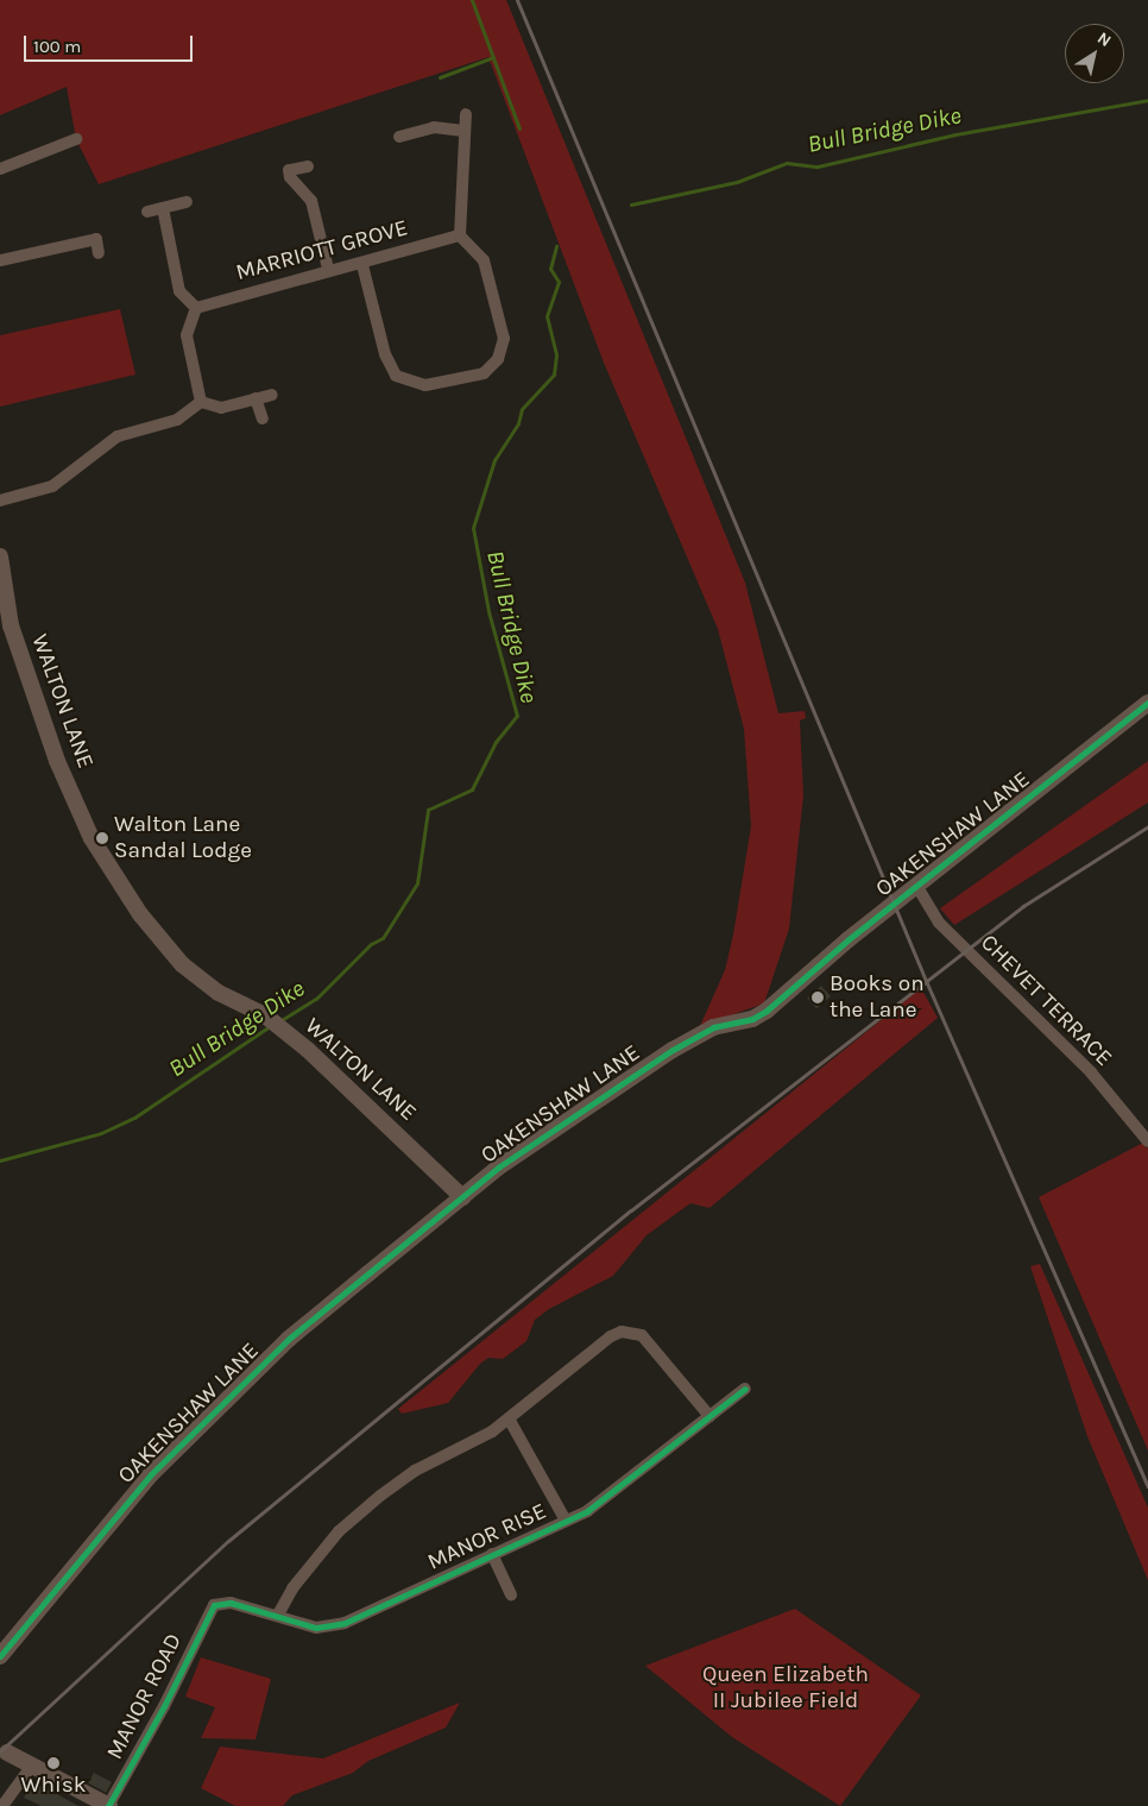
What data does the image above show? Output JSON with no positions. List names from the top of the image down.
{
  "streets": {
    "street": [
      "MARRIOTT GROVE",
      "WALTON LANE",
      "OAKENSHAW LANE",
      "CHEVET TERRACE",
      "MANOR RISE",
      "MANOR ROAD"
    ]
  },
  "crossings": [
    ["WALTON LANE", "OAKENSHAW LANE"],
    ["OAKENSHAW LANE", "CHEVET TERRACE"],
    ["MANOR RISE", "MANOR ROAD"]
  ],
  "water": ["Bull Bridge Dike"],
  "parks": ["Queen Elizabeth II Jubilee Field"],
  "places": ["Walton Lane Sandal Lodge", "Books on the Lane", "Whisk"],
  "scale_bar": "100 m",
  "north": "top right"
}
